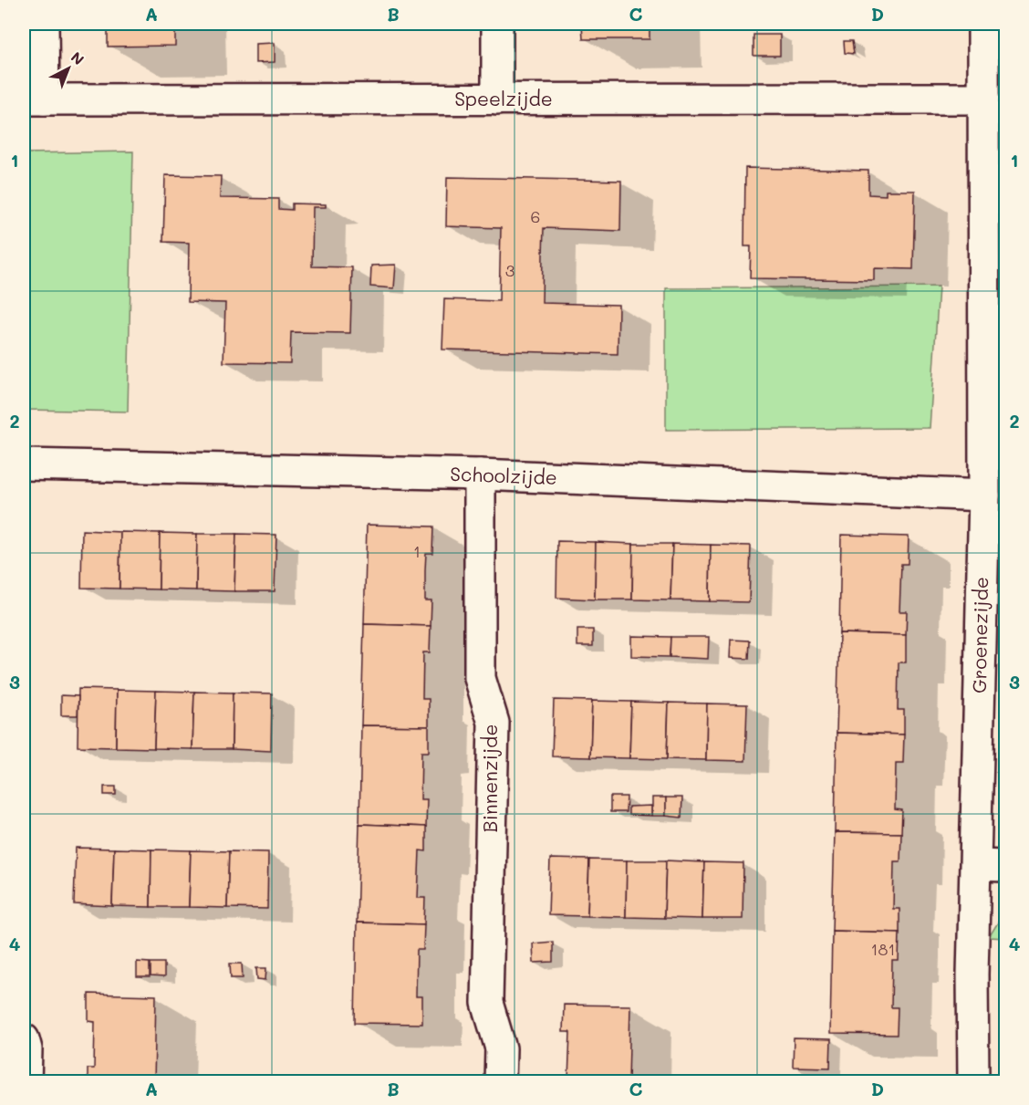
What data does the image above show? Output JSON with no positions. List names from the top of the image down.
{
  "streets": {
    "street": [
      "Speelzijde",
      "Schoolzijde",
      "Groenezijde",
      "Binnenzijde"
    ]
  },
  "crossings": [
    ["Speelzijde", "Groenezijde"],
    ["Schoolzijde", "Groenezijde"],
    ["Schoolzijde", "Binnenzijde"]
  ],
  "house_numbers": [
    "6",
    "3",
    "1",
    "181"
  ],
  "north": "top right",
  "grid": {
    "columns": [
      "A",
      "B",
      "C",
      "D"
    ],
    "rows": [
      "1",
      "2",
      "3",
      "4"
    ]
  }
}
